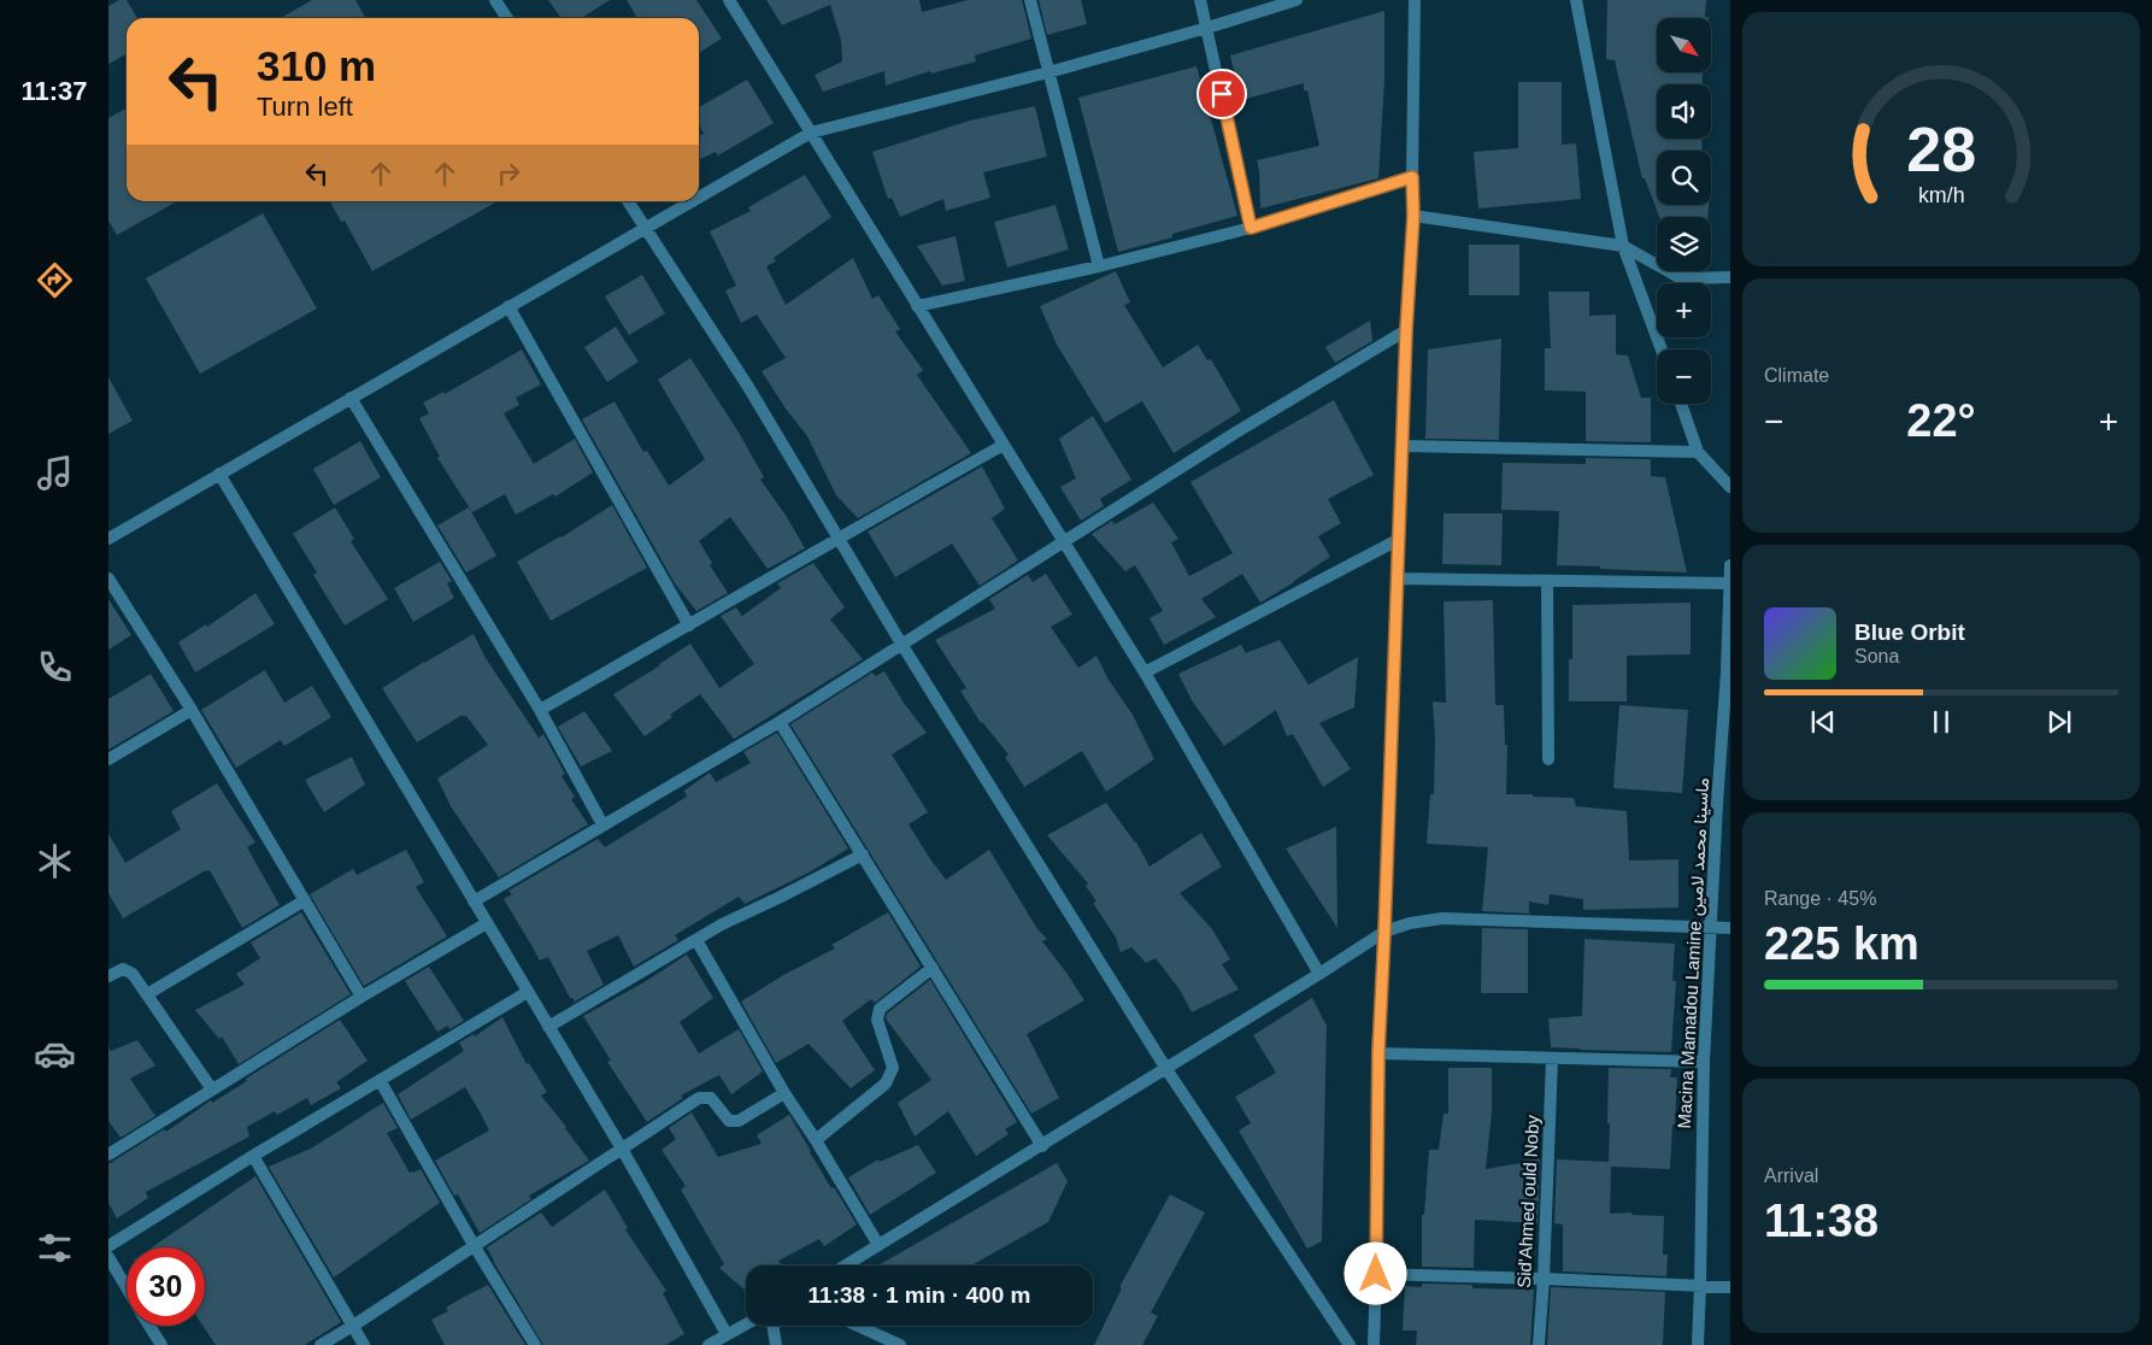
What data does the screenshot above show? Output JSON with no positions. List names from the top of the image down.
{
  "streets": {
    "street": ["Macina Mamadou Lamine ماسينا محمد لامين", "Sid'Ahmed ould Noby"]
  },
  "north": "bottom right",
  "page": {
    "tabs": "11:37",
    "map_buttons": ["+", "−"],
    "turn": ["310 m", "Turn left"],
    "tile": [
      "Climate",
      ["Range · 45%", "225 km"],
      ["Arrival", "11:38"]
    ],
    "heat": ["−", "22°", "+"],
    "song": ["Blue Orbit", "Sona"],
    "limit": "30",
    "trip": "11:38 · 1 min · 400 m",
    "gauge": ["28", "km/h"]
  }
}
